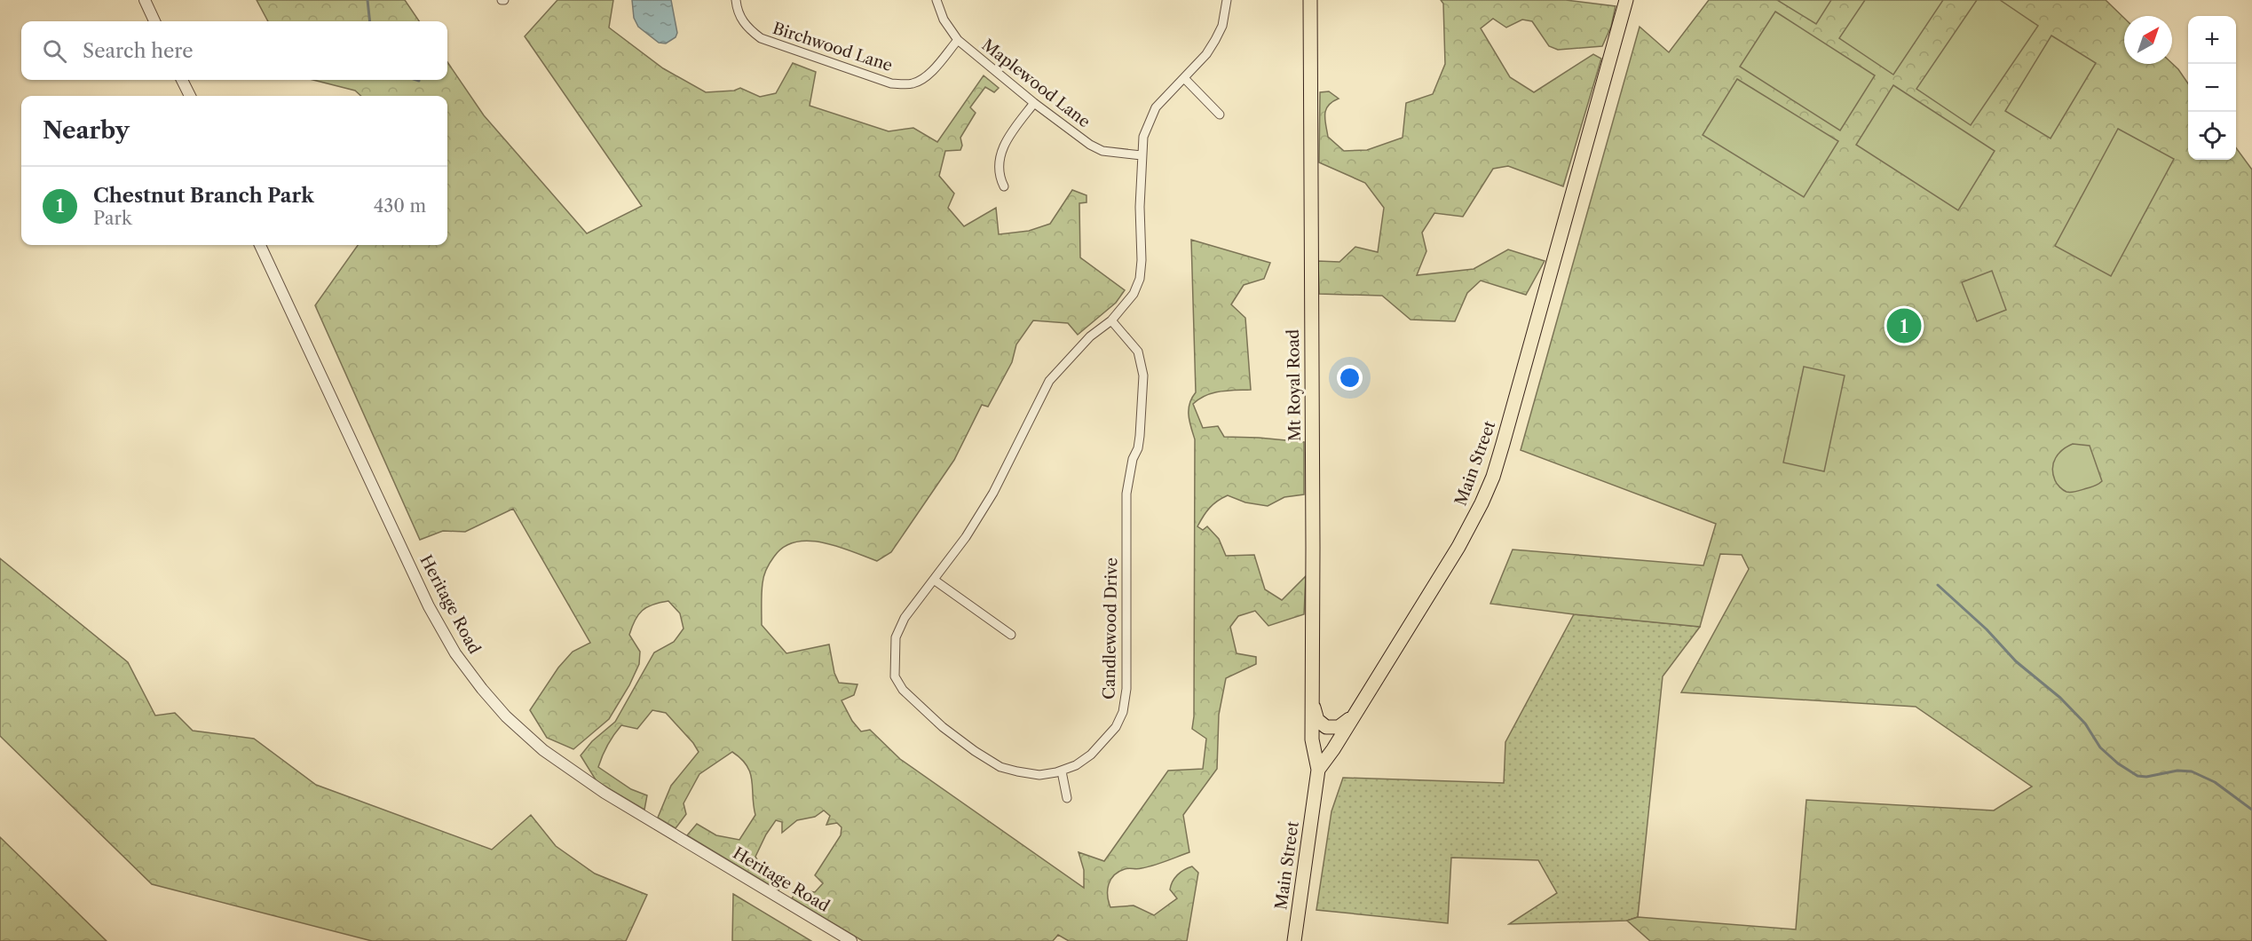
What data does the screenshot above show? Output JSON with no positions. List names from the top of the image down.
{
  "streets": {
    "main road": ["Mt Royal Road", "Main Street"],
    "street": [
      "Birchwood Lane",
      "Maplewood Lane",
      "Heritage Road",
      "Candlewood Drive"
    ]
  },
  "crossings": [
    ["Birchwood Lane", "Maplewood Lane"],
    ["Maplewood Lane", "Candlewood Drive"],
    ["Mt Royal Road", "Main Street"]
  ],
  "north": "top right",
  "page": {
    "map_buttons": ["+", "−"],
    "search": "Search here",
    "heading": "Nearby",
    "list": [
      {
        "mark": "1",
        "name": "Chestnut Branch Park",
        "note": "Park",
        "value": "430 m"
      }
    ],
    "pins": "1"
  }
}
